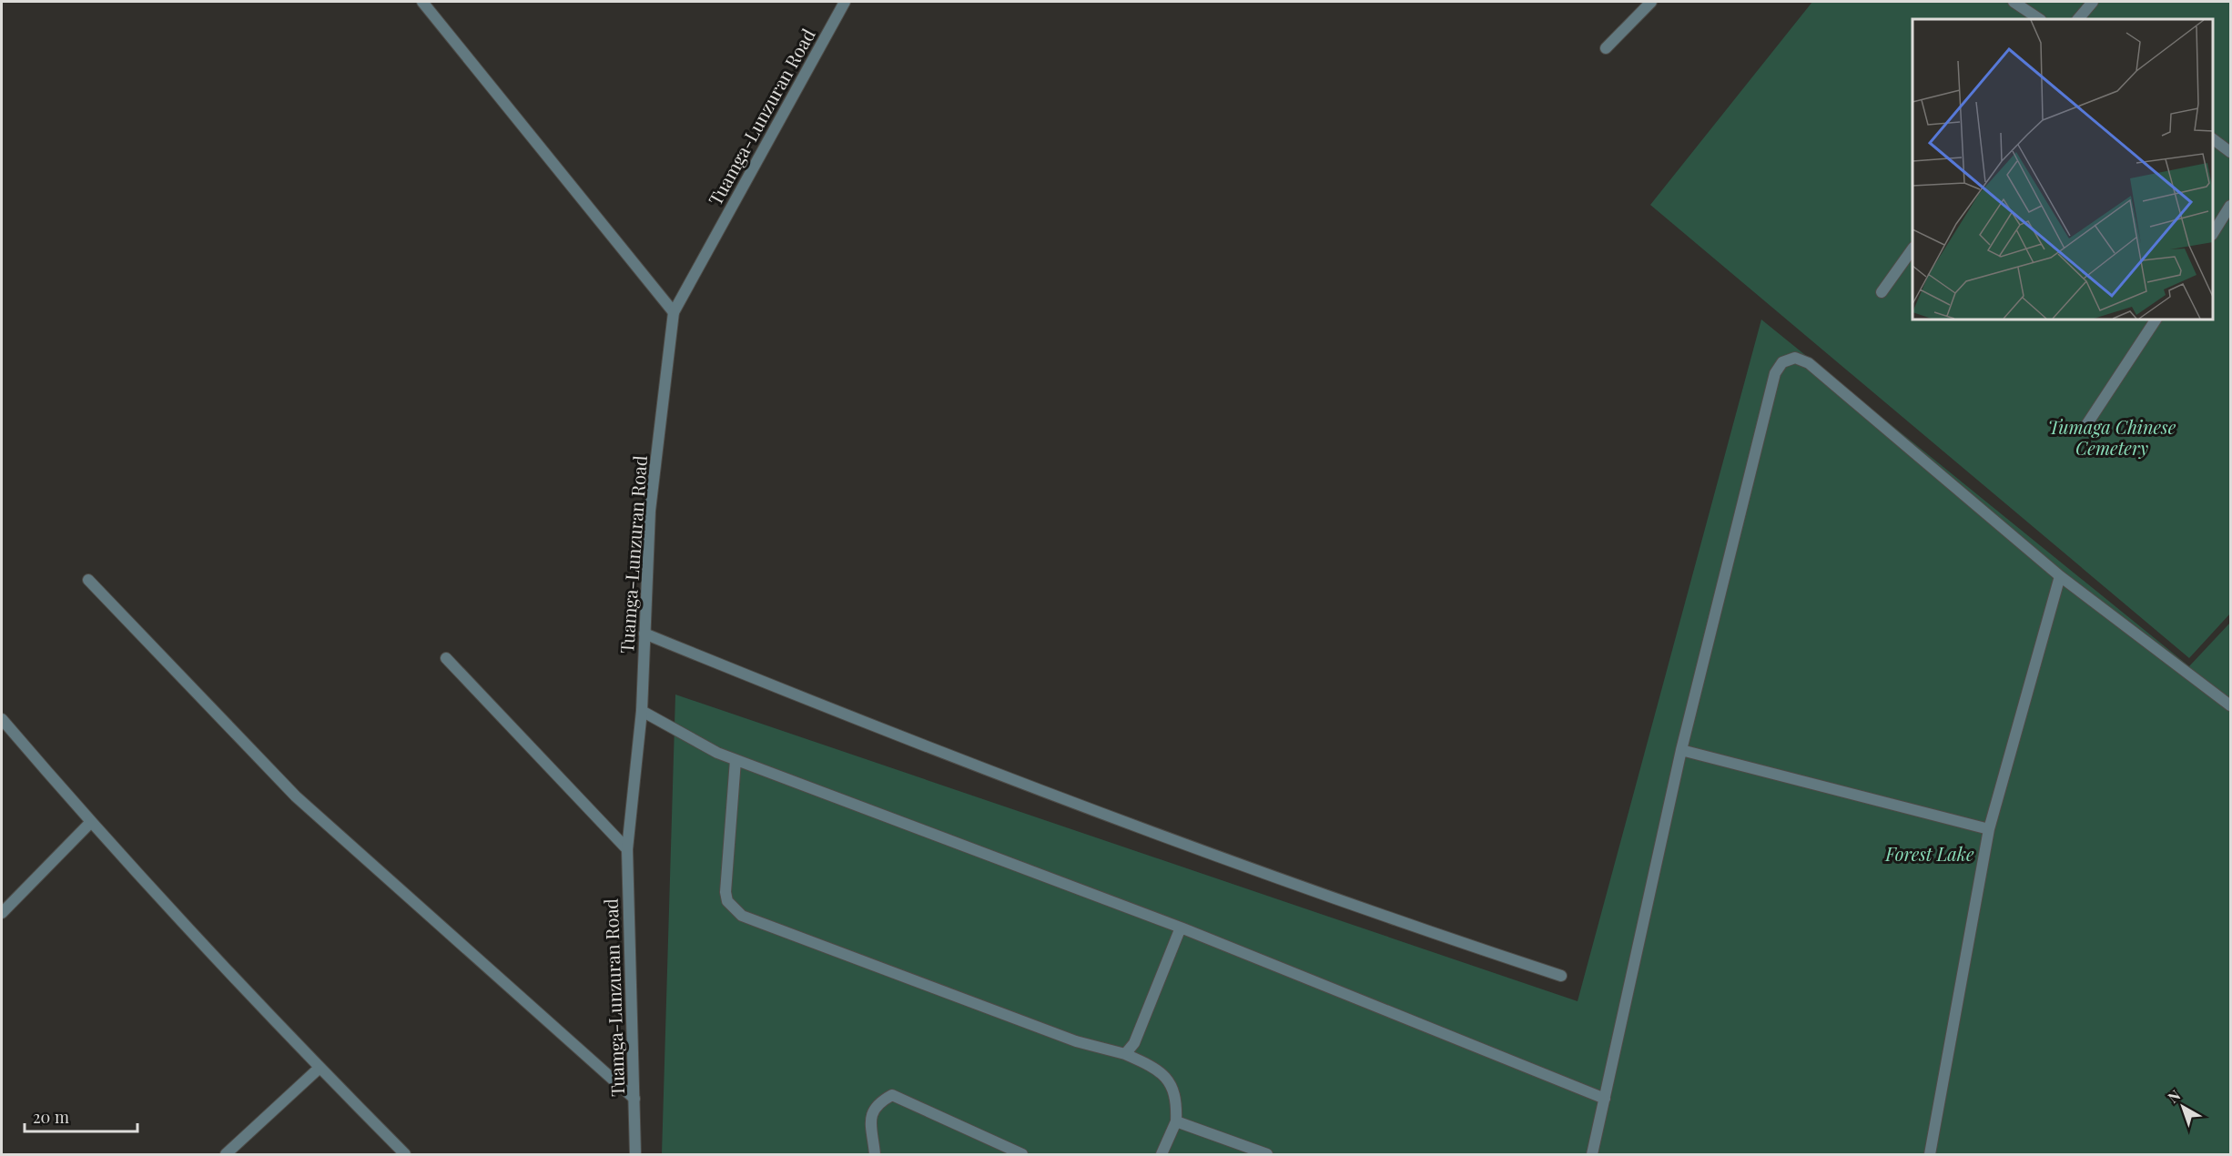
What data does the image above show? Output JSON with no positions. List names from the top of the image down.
{
  "streets": {
    "street": ["Tuamga-Lunzuran Road"]
  },
  "parks": ["Tumaga Chinese Cemetery", "Forest Lake"],
  "scale_bar": "20 m",
  "north": "top left"
}
